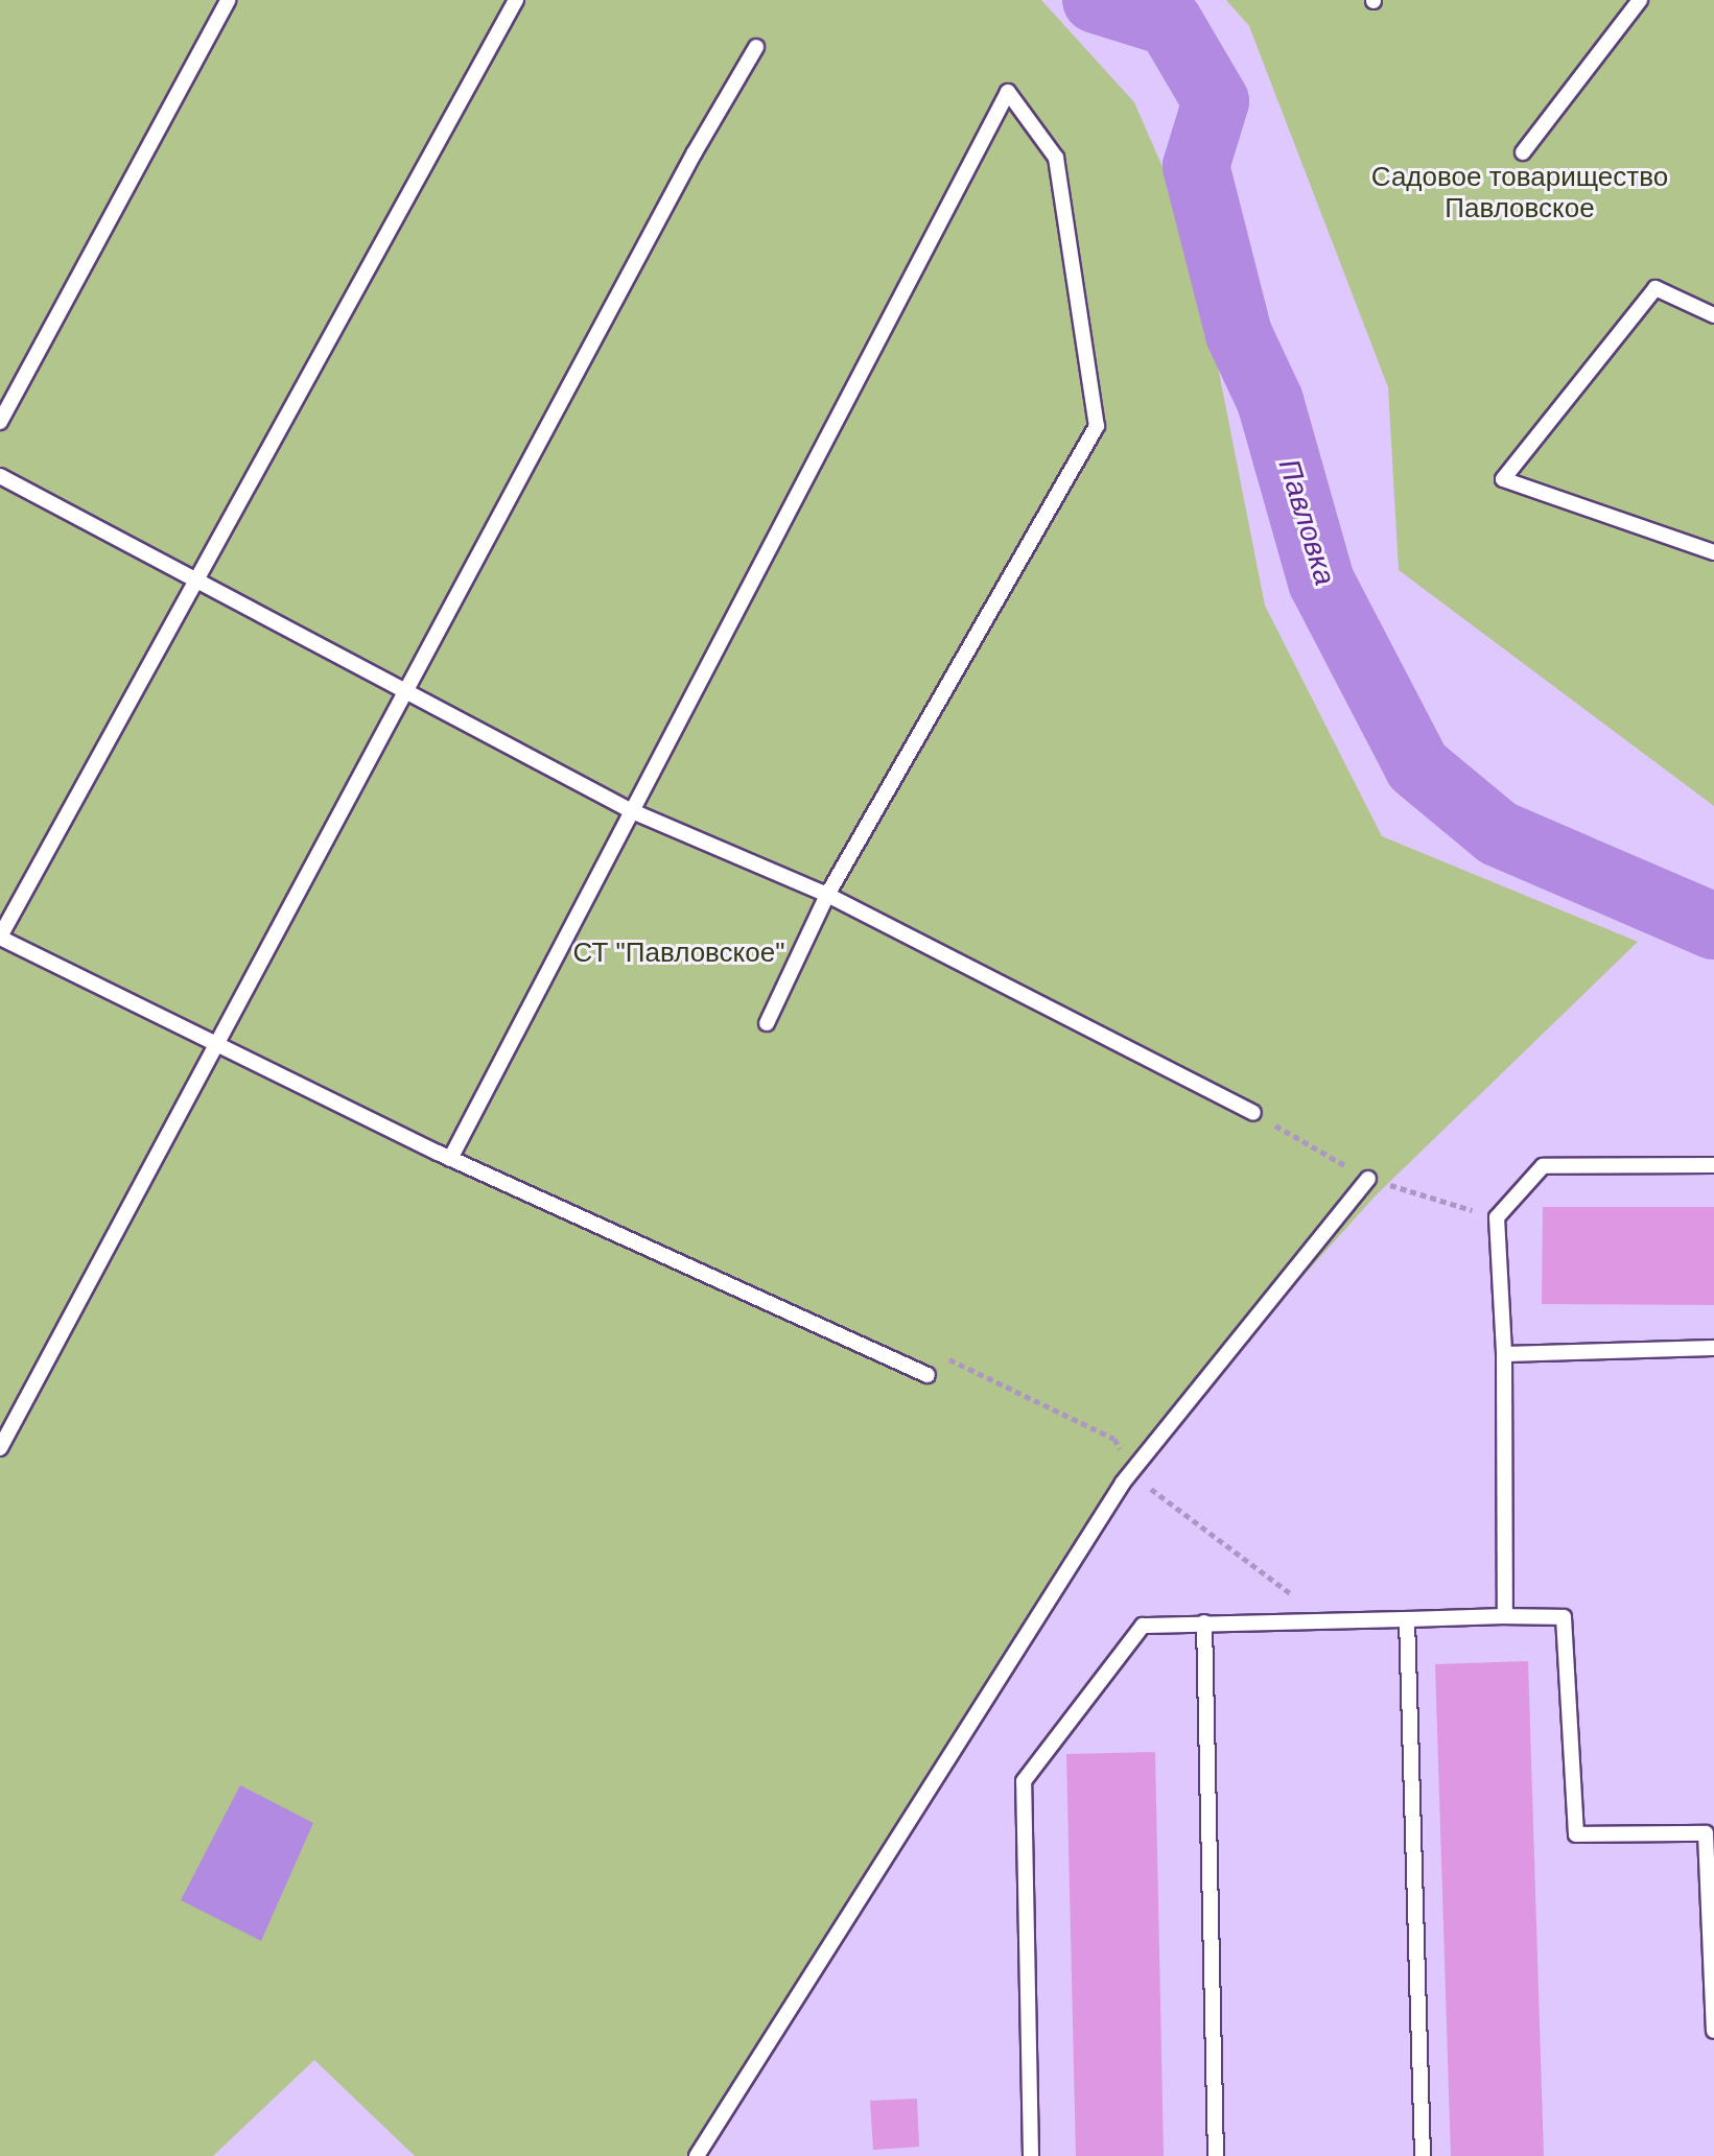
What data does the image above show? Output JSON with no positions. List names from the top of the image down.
{
  "water": ["Павловка"],
  "parks": ["Садовое товарищество Павловское", "СТ \"Павловское\""]
}
